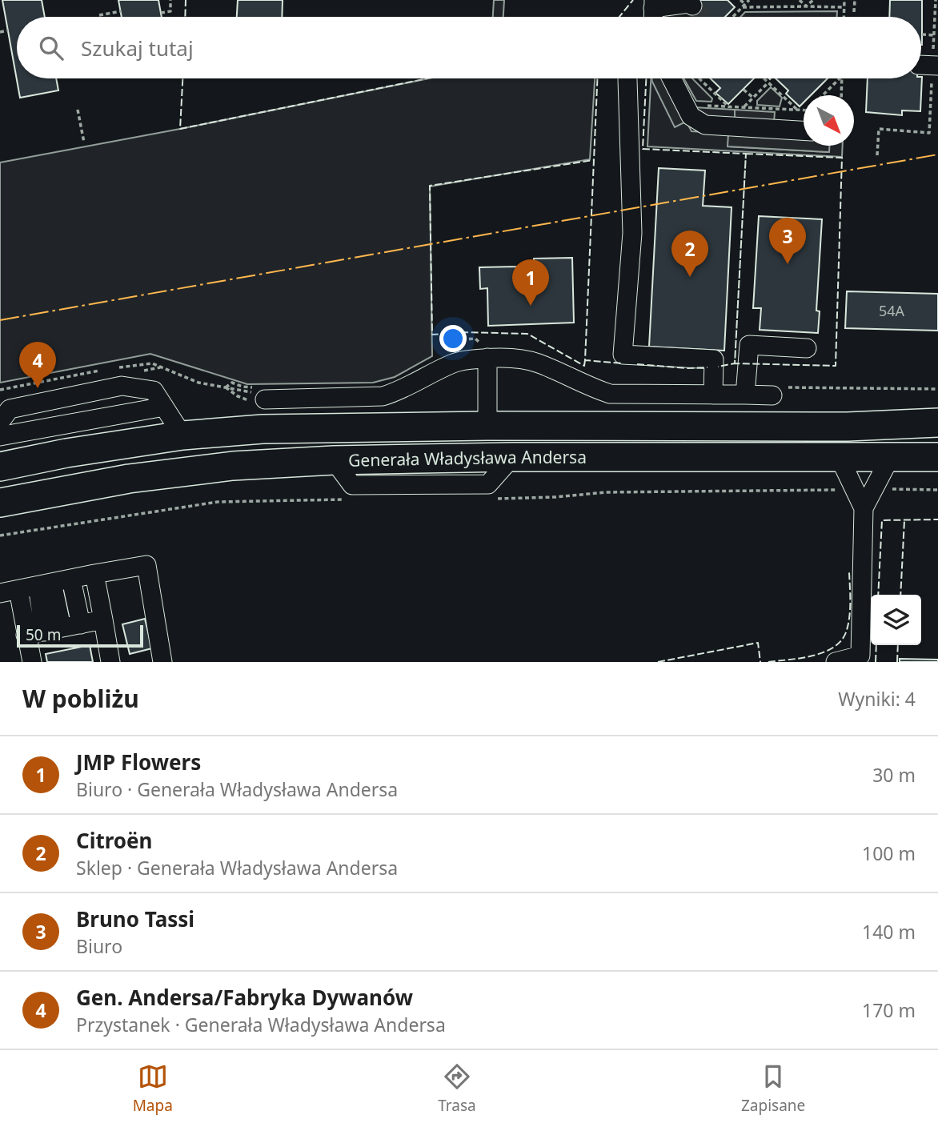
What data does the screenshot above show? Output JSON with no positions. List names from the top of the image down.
{
  "streets": {
    "highway": ["Generała Władysława Andersa"]
  },
  "house_numbers": ["54A"],
  "scale_bar": "50 m",
  "north": "bottom right",
  "page": {
    "search": "Szukaj tutaj",
    "pins": [
      "3",
      "2",
      "1",
      "4"
    ],
    "scale": "50 m",
    "heading": ["W pobliżu", "Wyniki: 4"],
    "list": [
      {
        "mark": "1",
        "name": "JMP Flowers",
        "note": "Biuro · Generała Władysława Andersa",
        "value": "30 m"
      },
      {
        "mark": "2",
        "name": "Citroën",
        "note": "Sklep · Generała Władysława Andersa",
        "value": "100 m"
      },
      {
        "mark": "3",
        "name": "Bruno Tassi",
        "note": "Biuro",
        "value": "140 m"
      },
      {
        "mark": "4",
        "name": "Gen. Andersa/Fabryka Dywanów",
        "note": "Przystanek · Generała Władysława Andersa",
        "value": "170 m"
      }
    ],
    "nav": ["Mapa", "Trasa", "Zapisane"]
  }
}
